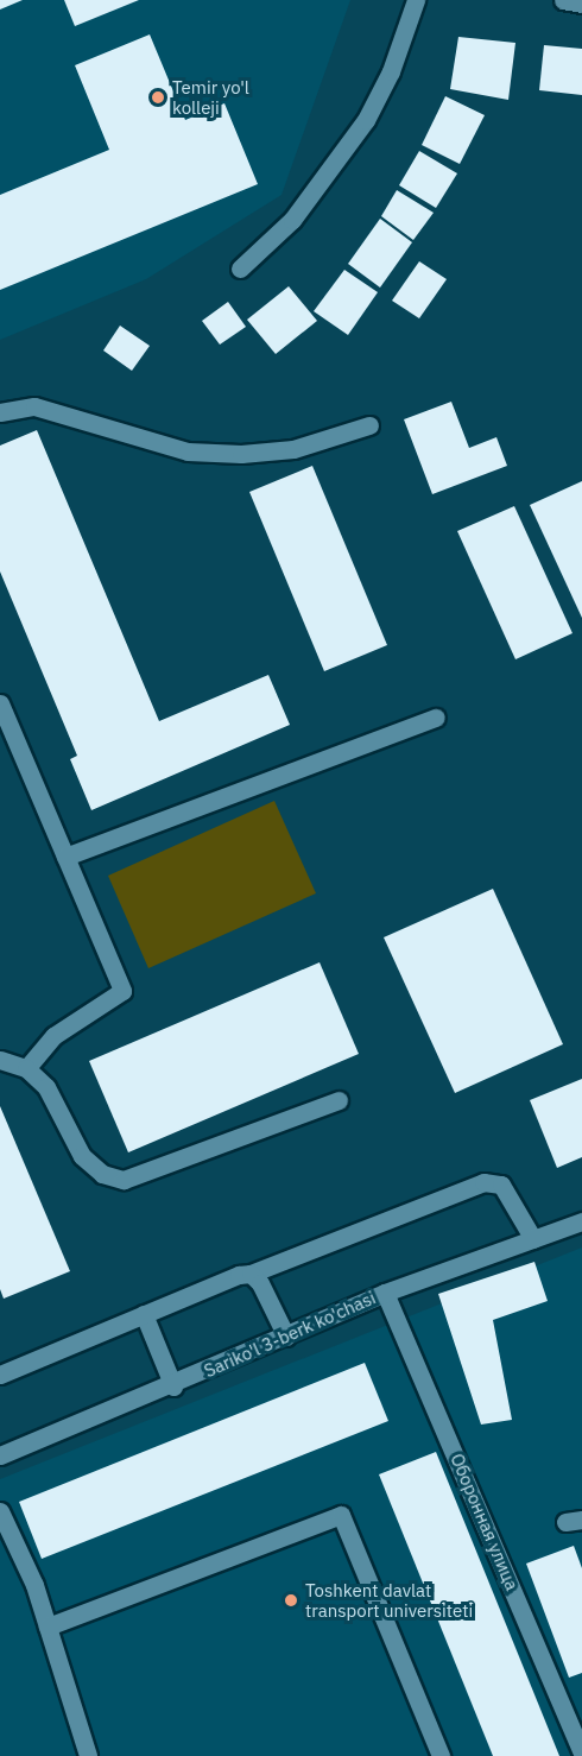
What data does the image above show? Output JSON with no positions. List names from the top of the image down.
{
  "streets": {
    "street": ["Sariko'l 3-berk ko'chasi", "Оборонная улица"]
  },
  "crossings": [
    ["Sariko'l 3-berk ko'chasi", "Оборонная улица"]
  ],
  "places": ["Temir yo'l kolleji", "Toshkent davlat transport universiteti"]
}
